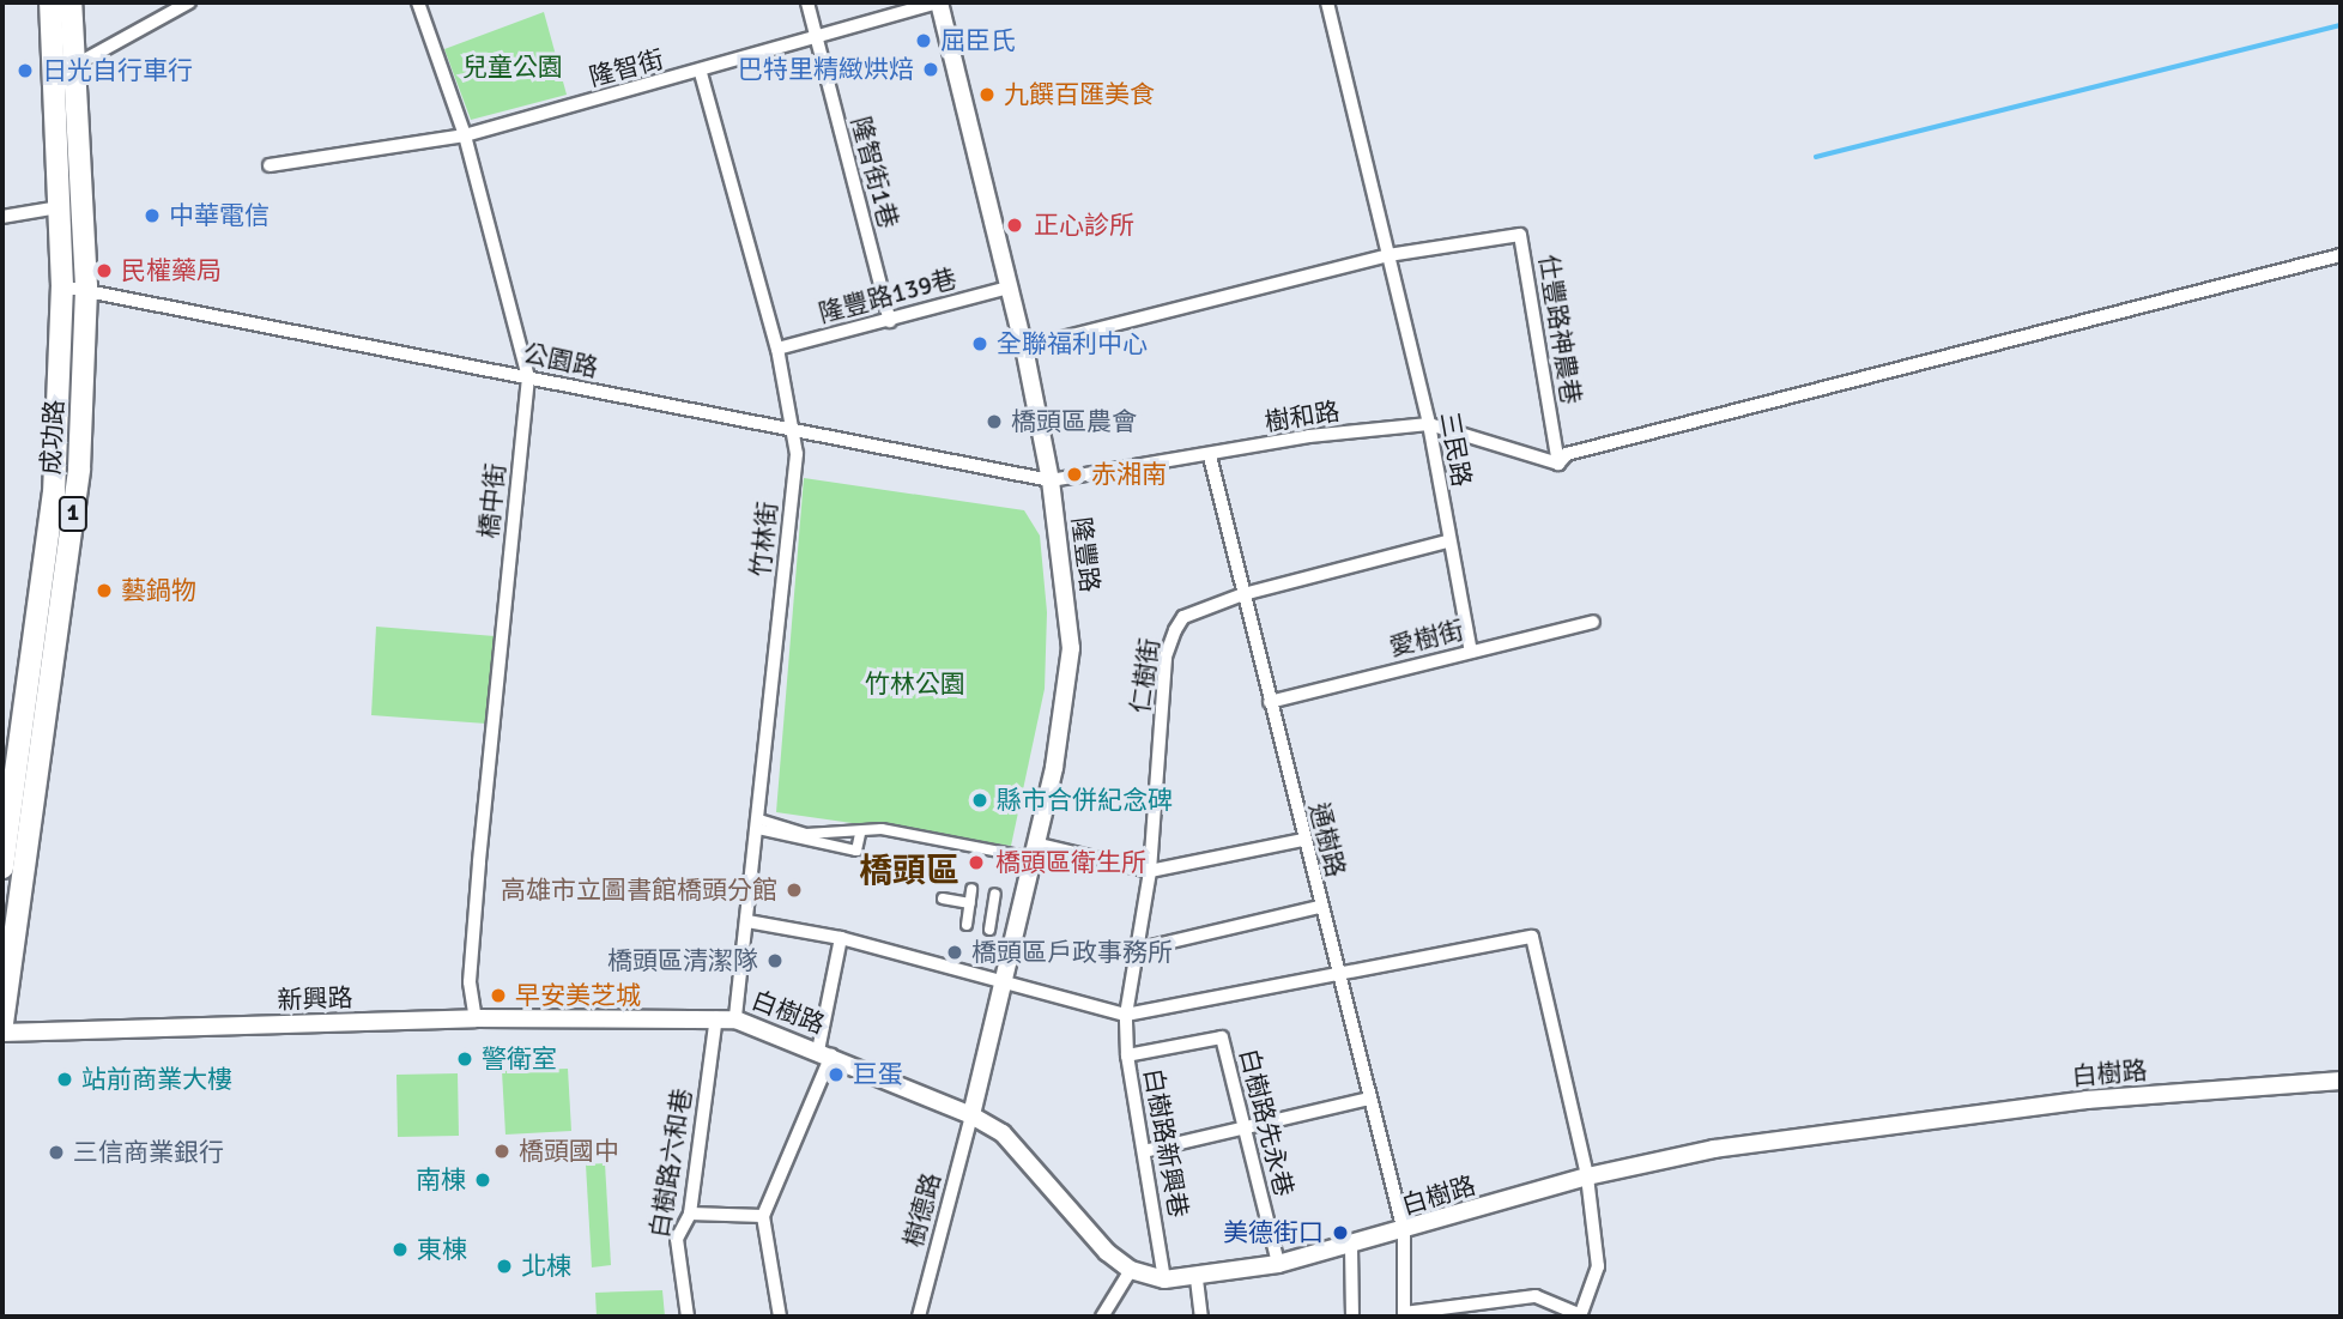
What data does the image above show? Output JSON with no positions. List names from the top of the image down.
{
  "streets": {
    "main road": ["成功路", "1"],
    "street": [
      "隆智街",
      "隆智街1巷",
      "隆豐路139巷",
      "仕豐路神農巷",
      "公園路",
      "樹和路",
      "三民路",
      "橋中街",
      "竹林街",
      "隆豐路",
      "愛樹街",
      "仁樹街",
      "通樹路",
      "新興路",
      "白樹路",
      "白樹路先永巷",
      "白樹路新興巷",
      "白樹路六和巷",
      "樹德路"
    ]
  },
  "crossings": [
    ["隆智街", "隆智街1巷"],
    ["隆智街", "橋中街"],
    ["隆智街", "竹林街"],
    ["隆智街", "隆豐路"],
    ["隆智街1巷", "隆豐路139巷"],
    ["隆豐路139巷", "竹林街"],
    ["隆豐路139巷", "隆豐路"],
    ["仕豐路神農巷", "樹和路"],
    ["仕豐路神農巷", "三民路"],
    ["公園路", "樹和路"],
    ["公園路", "成功路"],
    ["公園路", "橋中街"],
    ["公園路", "竹林街"],
    ["公園路", "隆豐路"],
    ["樹和路", "三民路"],
    ["樹和路", "隆豐路"],
    ["樹和路", "通樹路"],
    ["三民路", "愛樹街"],
    ["三民路", "仁樹街"],
    ["橋中街", "新興路"],
    ["竹林街", "白樹路"],
    ["隆豐路", "白樹路"],
    ["隆豐路", "樹德路"],
    ["愛樹街", "通樹路"],
    ["仁樹街", "通樹路"],
    ["仁樹街", "白樹路新興巷"],
    ["通樹路", "白樹路"],
    ["新興路", "白樹路"],
    ["白樹路", "白樹路先永巷"],
    ["白樹路", "白樹路新興巷"],
    ["白樹路", "白樹路六和巷"],
    ["白樹路", "樹德路"],
    ["白樹路先永巷", "白樹路新興巷"]
  ],
  "districts": ["橋頭區"],
  "parks": ["兒童公園", "竹林公園"],
  "places": [
    "屈臣氏",
    "巴特里精緻烘焙",
    "日光自行車行",
    "九饌百匯美食",
    "中華電信",
    "正心診所",
    "民權藥局",
    "全聯福利中心",
    "橋頭區農會",
    "赤湘南",
    "藝鍋物",
    "縣市合併紀念碑",
    "橋頭區衛生所",
    "高雄市立圖書館橋頭分館",
    "橋頭區戶政事務所",
    "橋頭區清潔隊",
    "早安美芝城",
    "警衛室",
    "巨蛋",
    "站前商業大樓",
    "橋頭國中",
    "三信商業銀行",
    "南棟",
    "美德街口",
    "東棟",
    "北棟"
  ]
}
